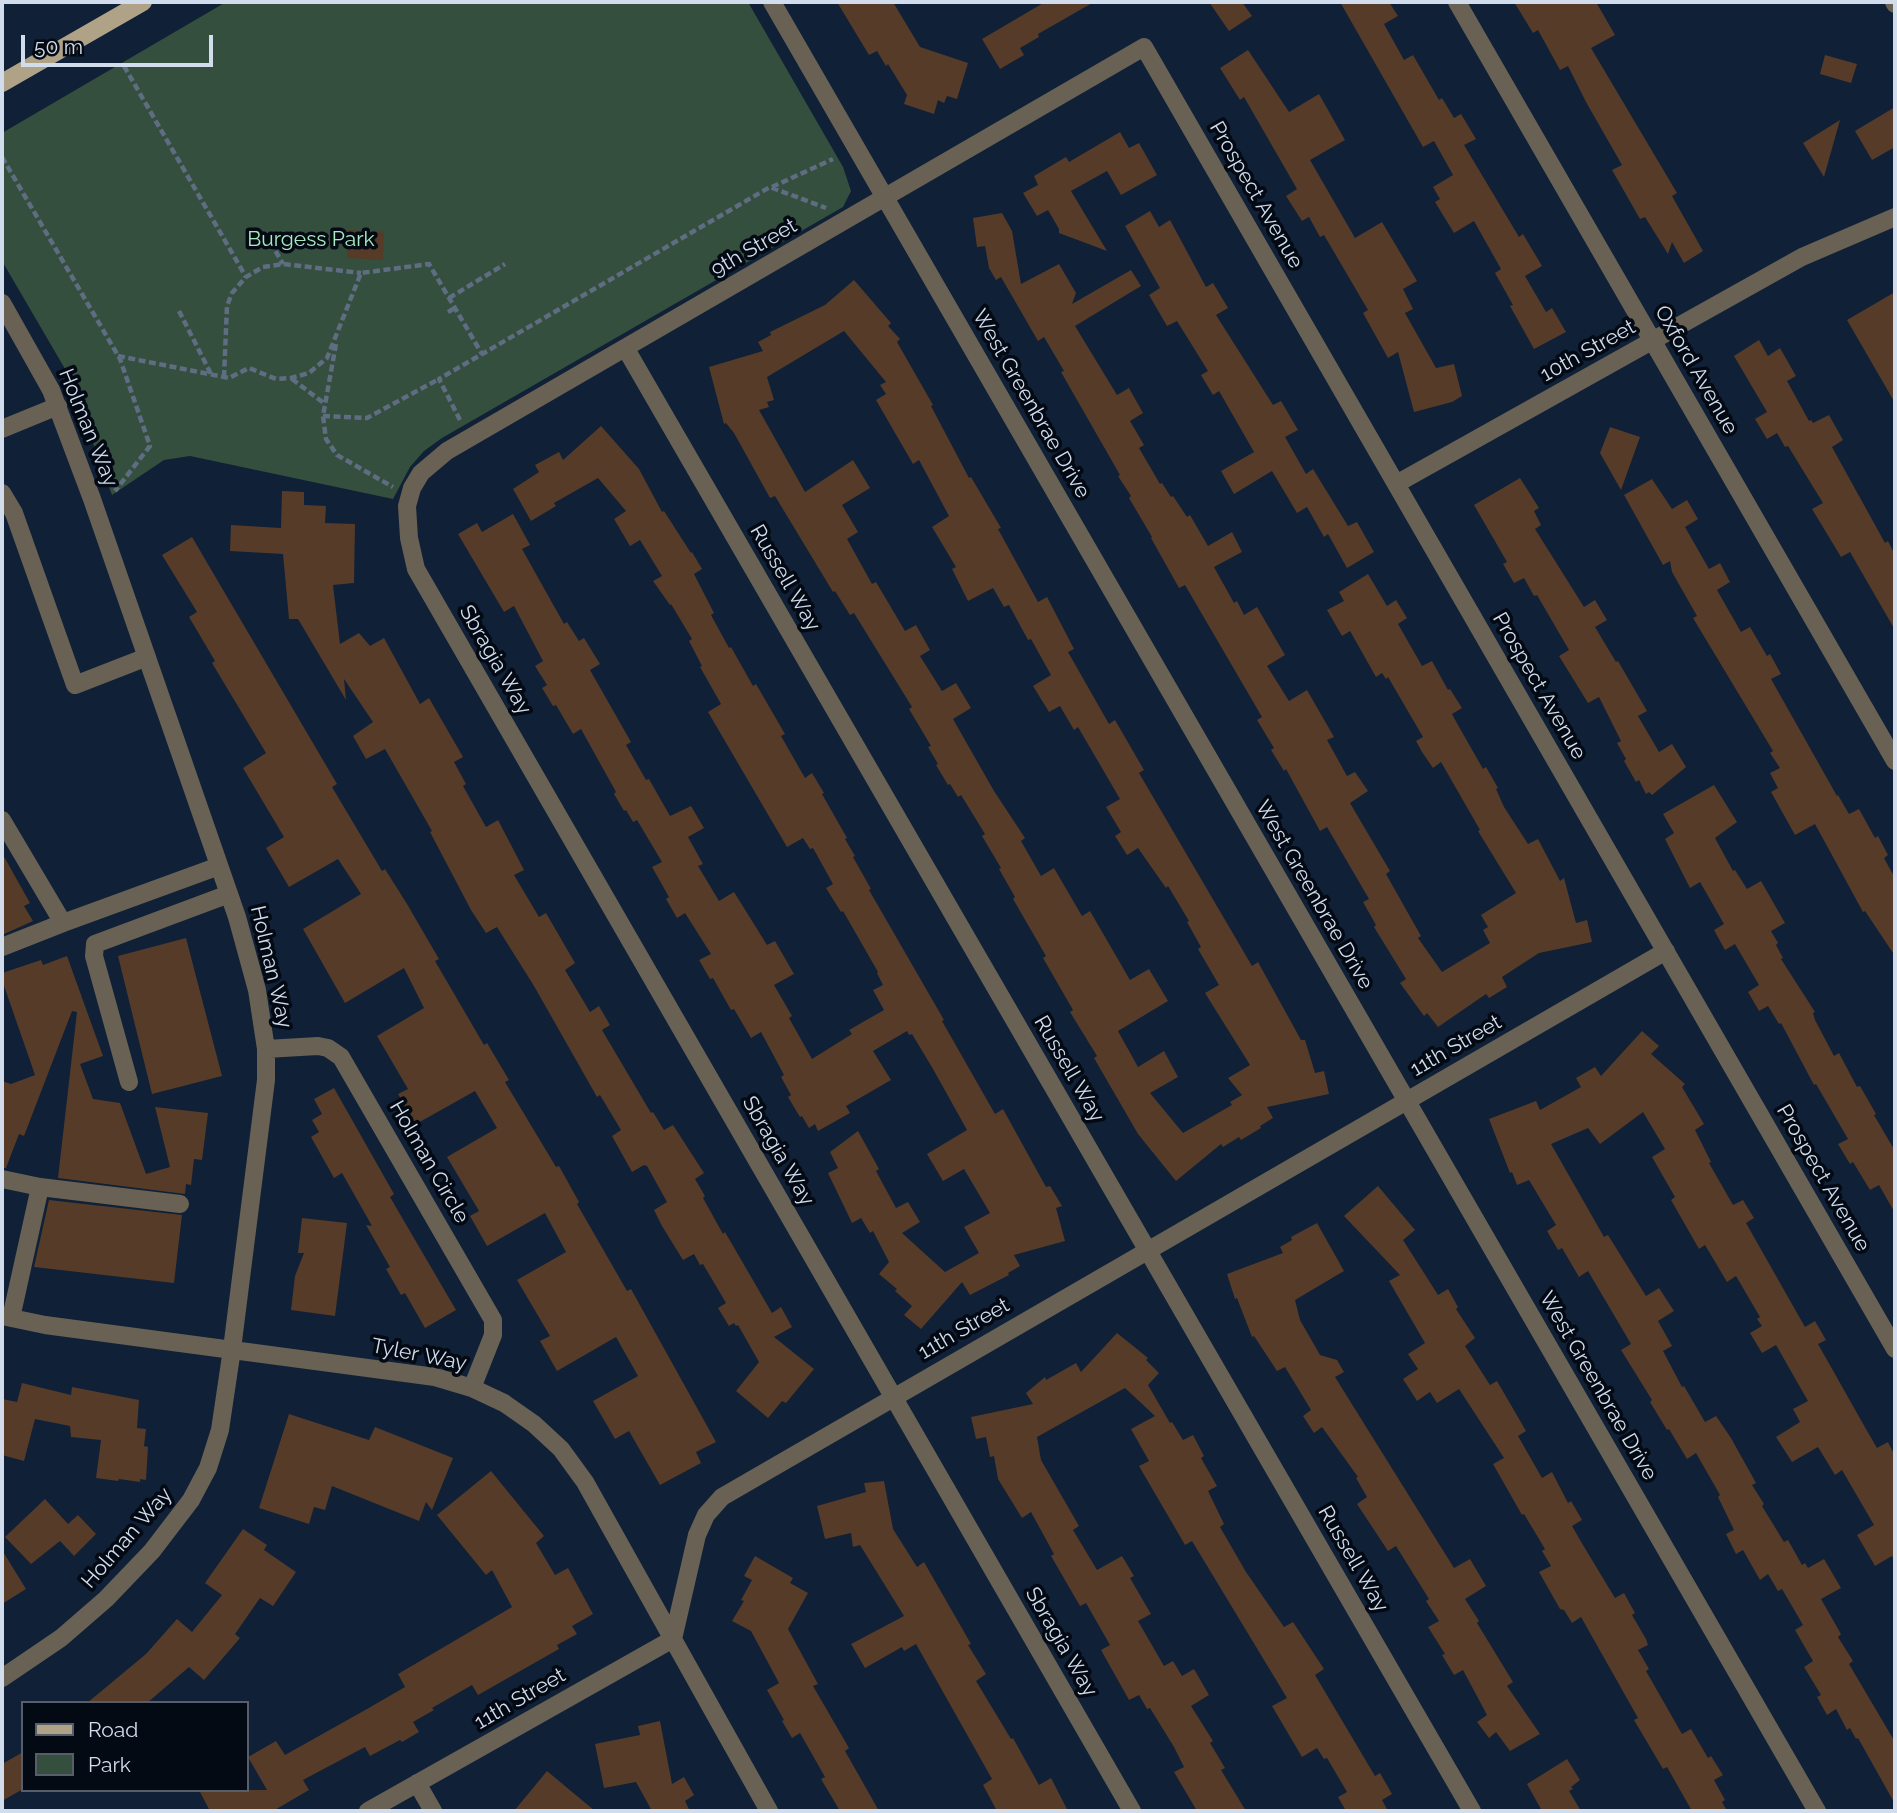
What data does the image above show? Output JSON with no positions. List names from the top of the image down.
{
  "streets": {
    "street": [
      "Prospect Avenue",
      "9th Street",
      "10th Street",
      "Oxford Avenue",
      "West Greenbrae Drive",
      "Holman Way",
      "Russell Way",
      "Sbragia Way",
      "11th Street",
      "Holman Circle",
      "Tyler Way"
    ]
  },
  "crossings": [
    ["Prospect Avenue", "9th Street"],
    ["Prospect Avenue", "10th Street"],
    ["Prospect Avenue", "11th Street"],
    ["9th Street", "West Greenbrae Drive"],
    ["9th Street", "Russell Way"],
    ["9th Street", "Sbragia Way"],
    ["10th Street", "Oxford Avenue"],
    ["West Greenbrae Drive", "11th Street"],
    ["Holman Way", "Holman Circle"],
    ["Holman Way", "Tyler Way"],
    ["Russell Way", "11th Street"],
    ["Sbragia Way", "11th Street"],
    ["11th Street", "Tyler Way"],
    ["Holman Circle", "Tyler Way"]
  ],
  "parks": ["Burgess Park"],
  "legend": ["Road", "Park"],
  "scale_bar": "50 m"
}
